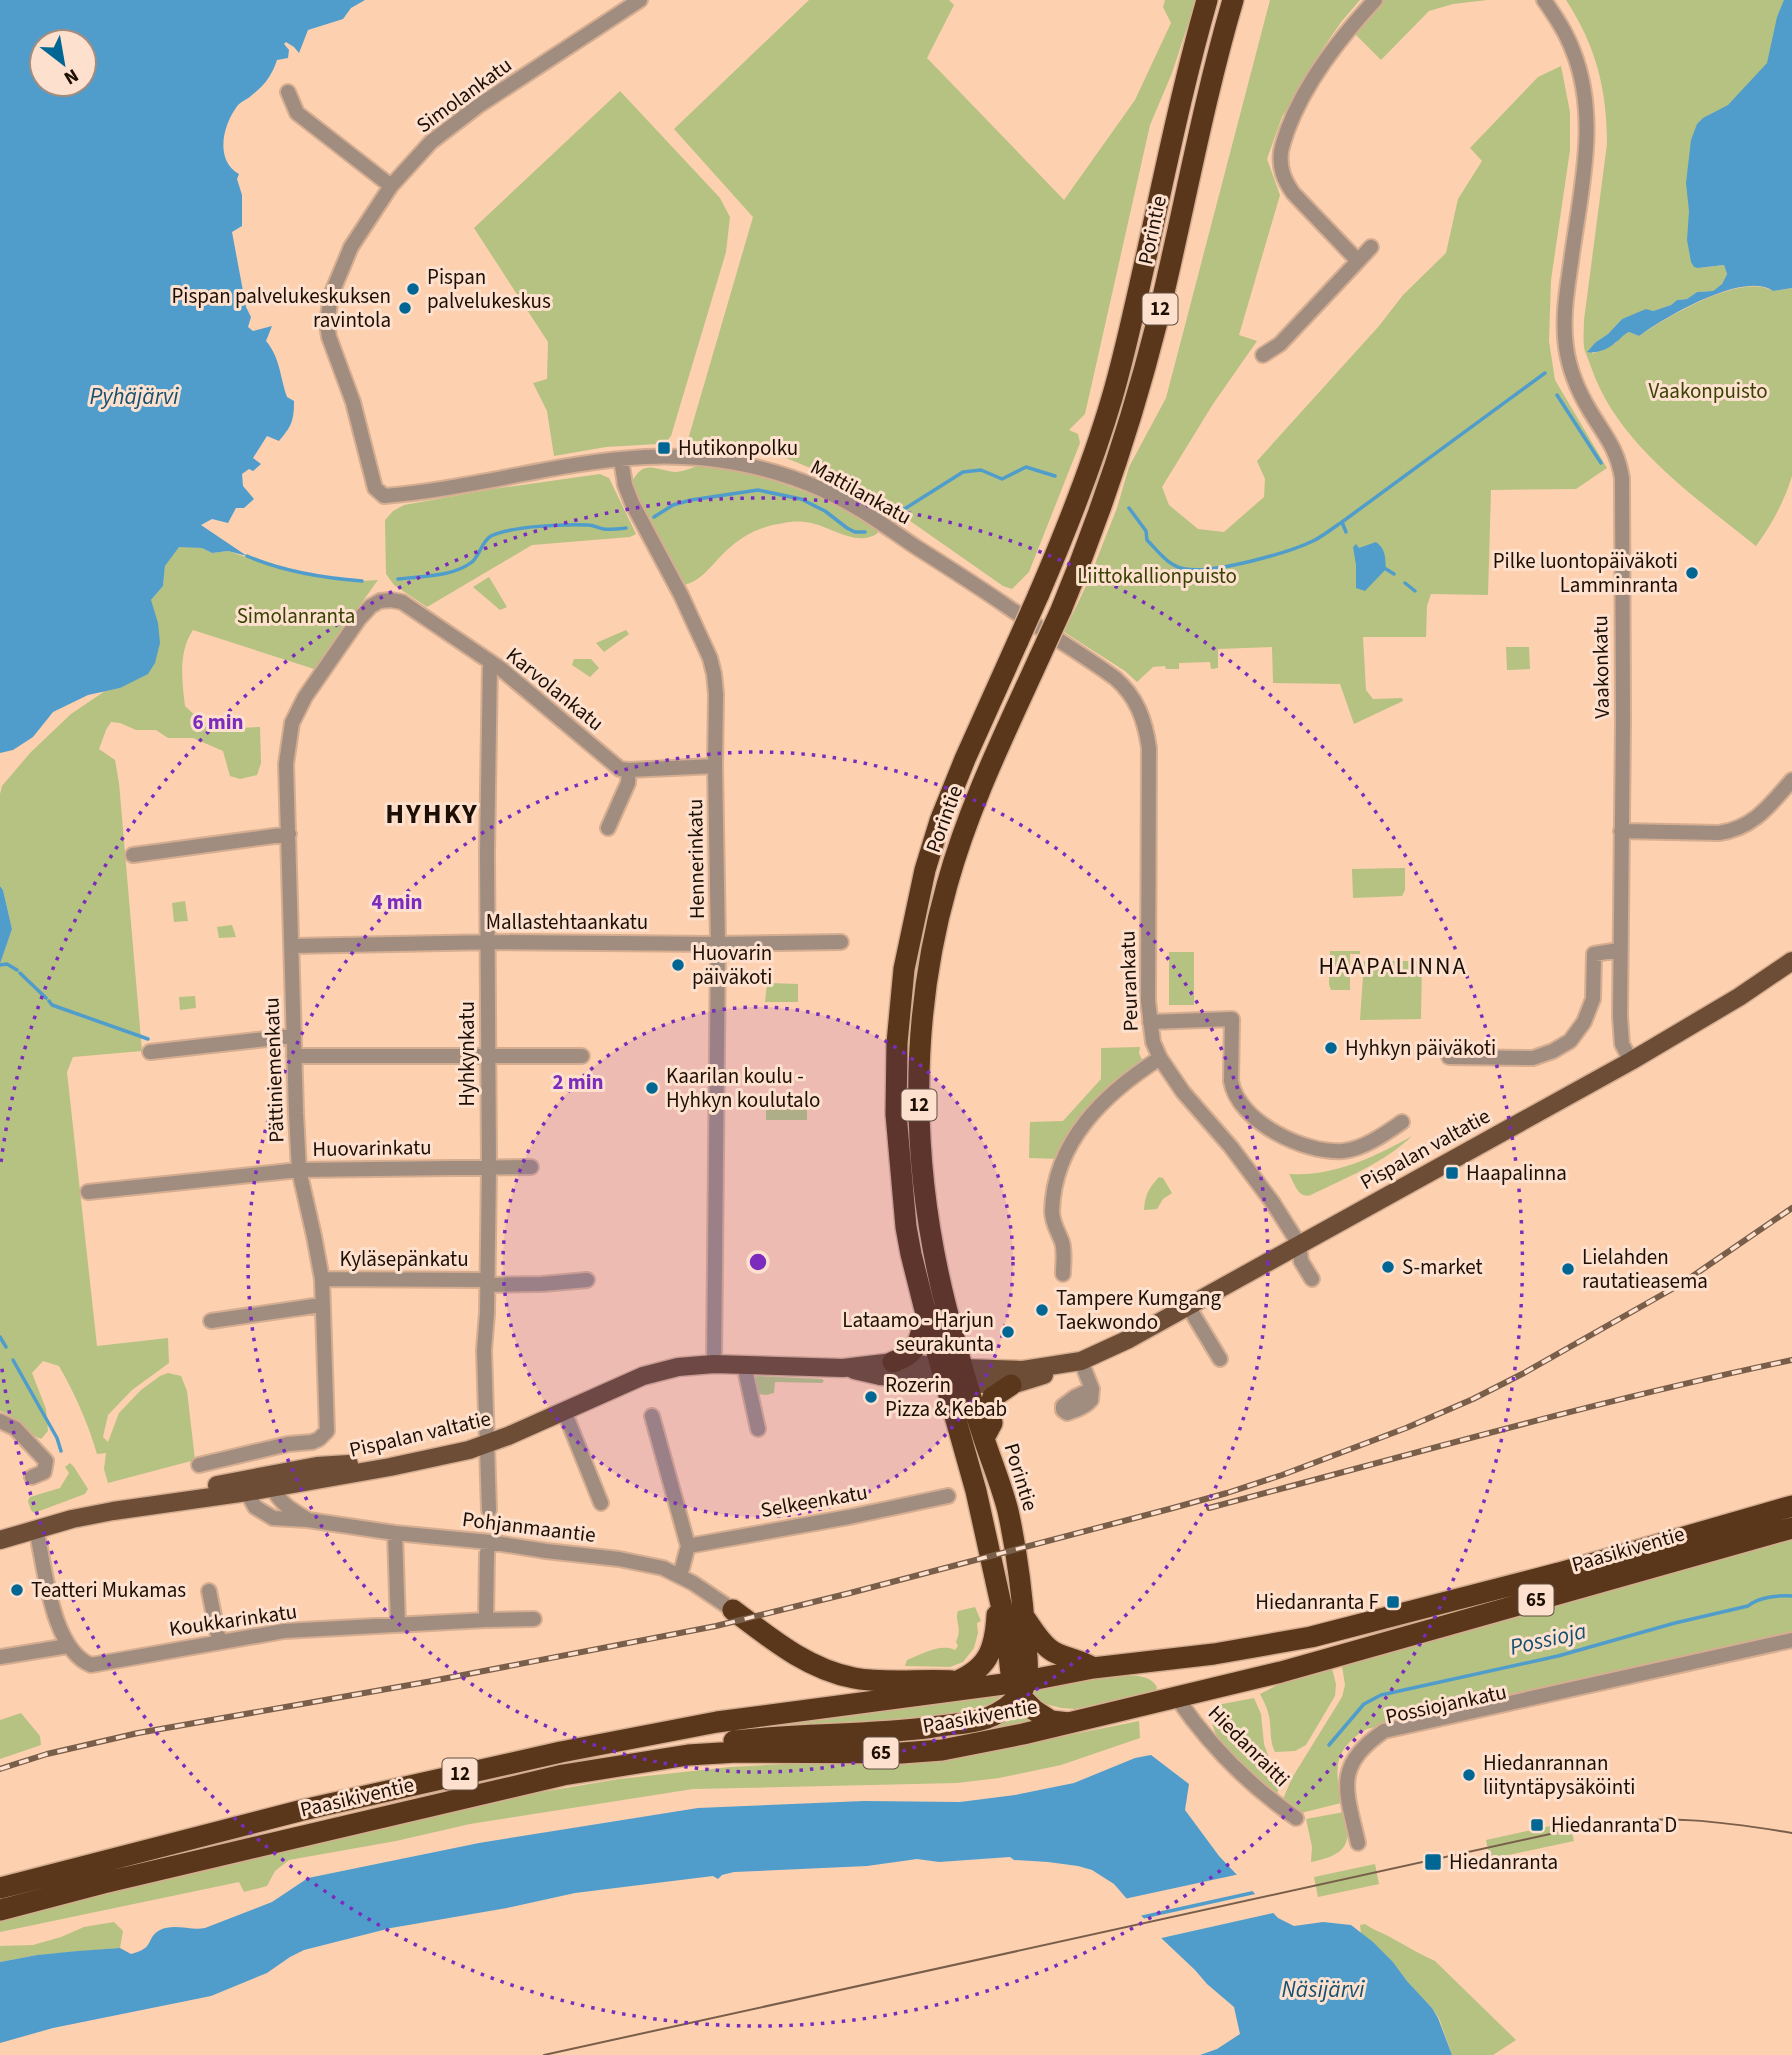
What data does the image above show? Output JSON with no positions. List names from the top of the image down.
{
  "streets": {
    "highway": [
      "Porintie",
      "12",
      "Paasikiventie",
      "65"
    ],
    "main road": ["Pispalan valtatie"],
    "street": [
      "Simolankatu",
      "Mattilankatu",
      "Vaakonkatu",
      "Karvolankatu",
      "Hennerinkatu",
      "Mallastehtaankatu",
      "Peurankatu",
      "Hyhkynkatu",
      "Pättiniemenkatu",
      "Huovarinkatu",
      "Kyläsepänkatu",
      "Selkeenkatu",
      "Pohjanmaantie",
      "Koukkarinkatu",
      "Possiojankatu",
      "Hiedanraitti"
    ]
  },
  "crossings": [
    ["Simolankatu", "Mattilankatu"],
    ["Porintie", "12"],
    ["Porintie", "Pispalan valtatie"],
    ["Porintie", "Paasikiventie"],
    ["12", "Paasikiventie"],
    ["Mattilankatu", "Hennerinkatu"],
    ["Mattilankatu", "Peurankatu"],
    ["Vaakonkatu", "Pispalan valtatie"],
    ["Karvolankatu", "Hyhkynkatu"],
    ["Karvolankatu", "Pättiniemenkatu"],
    ["Hennerinkatu", "Mallastehtaankatu"],
    ["Hennerinkatu", "Pispalan valtatie"],
    ["Mallastehtaankatu", "Hyhkynkatu"],
    ["Mallastehtaankatu", "Pättiniemenkatu"],
    ["Peurankatu", "Pispalan valtatie"],
    ["Hyhkynkatu", "Huovarinkatu"],
    ["Hyhkynkatu", "Pispalan valtatie"],
    ["Hyhkynkatu", "Kyläsepänkatu"],
    ["Pättiniemenkatu", "Huovarinkatu"],
    ["Pättiniemenkatu", "Kyläsepänkatu"],
    ["Pispalan valtatie", "Pohjanmaantie"],
    ["Paasikiventie", "Hiedanraitti"]
  ],
  "districts": ["HYHKY", "HAAPALINNA"],
  "water": ["Pyhäjärvi", "Possioja", "Näsijärvi"],
  "parks": ["Vaakonpuisto", "Liittokallionpuisto", "Simolanranta"],
  "places": {
    "other": [
      "Pispan palvelukeskus",
      "Pispan palvelukeskuksen ravintola",
      "Pilke luontopäiväkoti Lamminranta",
      "Huovarin päiväkoti",
      "Hyhkyn päiväkoti",
      "Kaarilan koulu - Hyhkyn koulutalo",
      "S-market",
      "Lielahden rautatieasema",
      "Tampere Kumgang Taekwondo",
      "Lataamo - Harjun seurakunta",
      "Rozerin Pizza & Kebab",
      "Teatteri Mukamas",
      "Hiedanrannan liityntäpysäköinti"
    ],
    "transit": [
      "Hutikonpolku",
      "Haapalinna",
      "Hiedanranta F",
      "Hiedanranta D",
      "Hiedanranta"
    ]
  },
  "north": "bottom right",
  "rings": ["6 min", "4 min", "2 min"]
}
